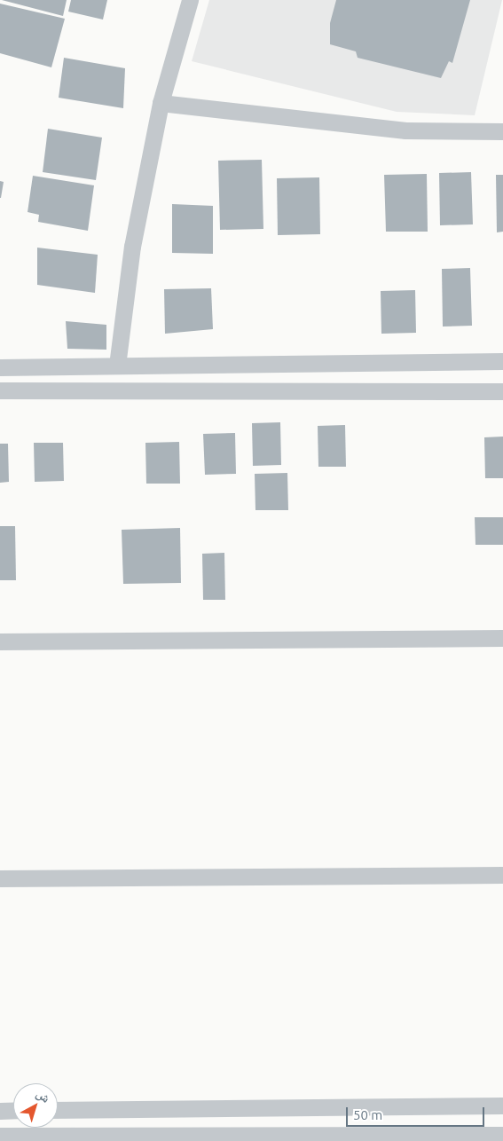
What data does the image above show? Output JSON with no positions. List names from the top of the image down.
{
  "scale_bar": "50 m",
  "north": "top right"
}
